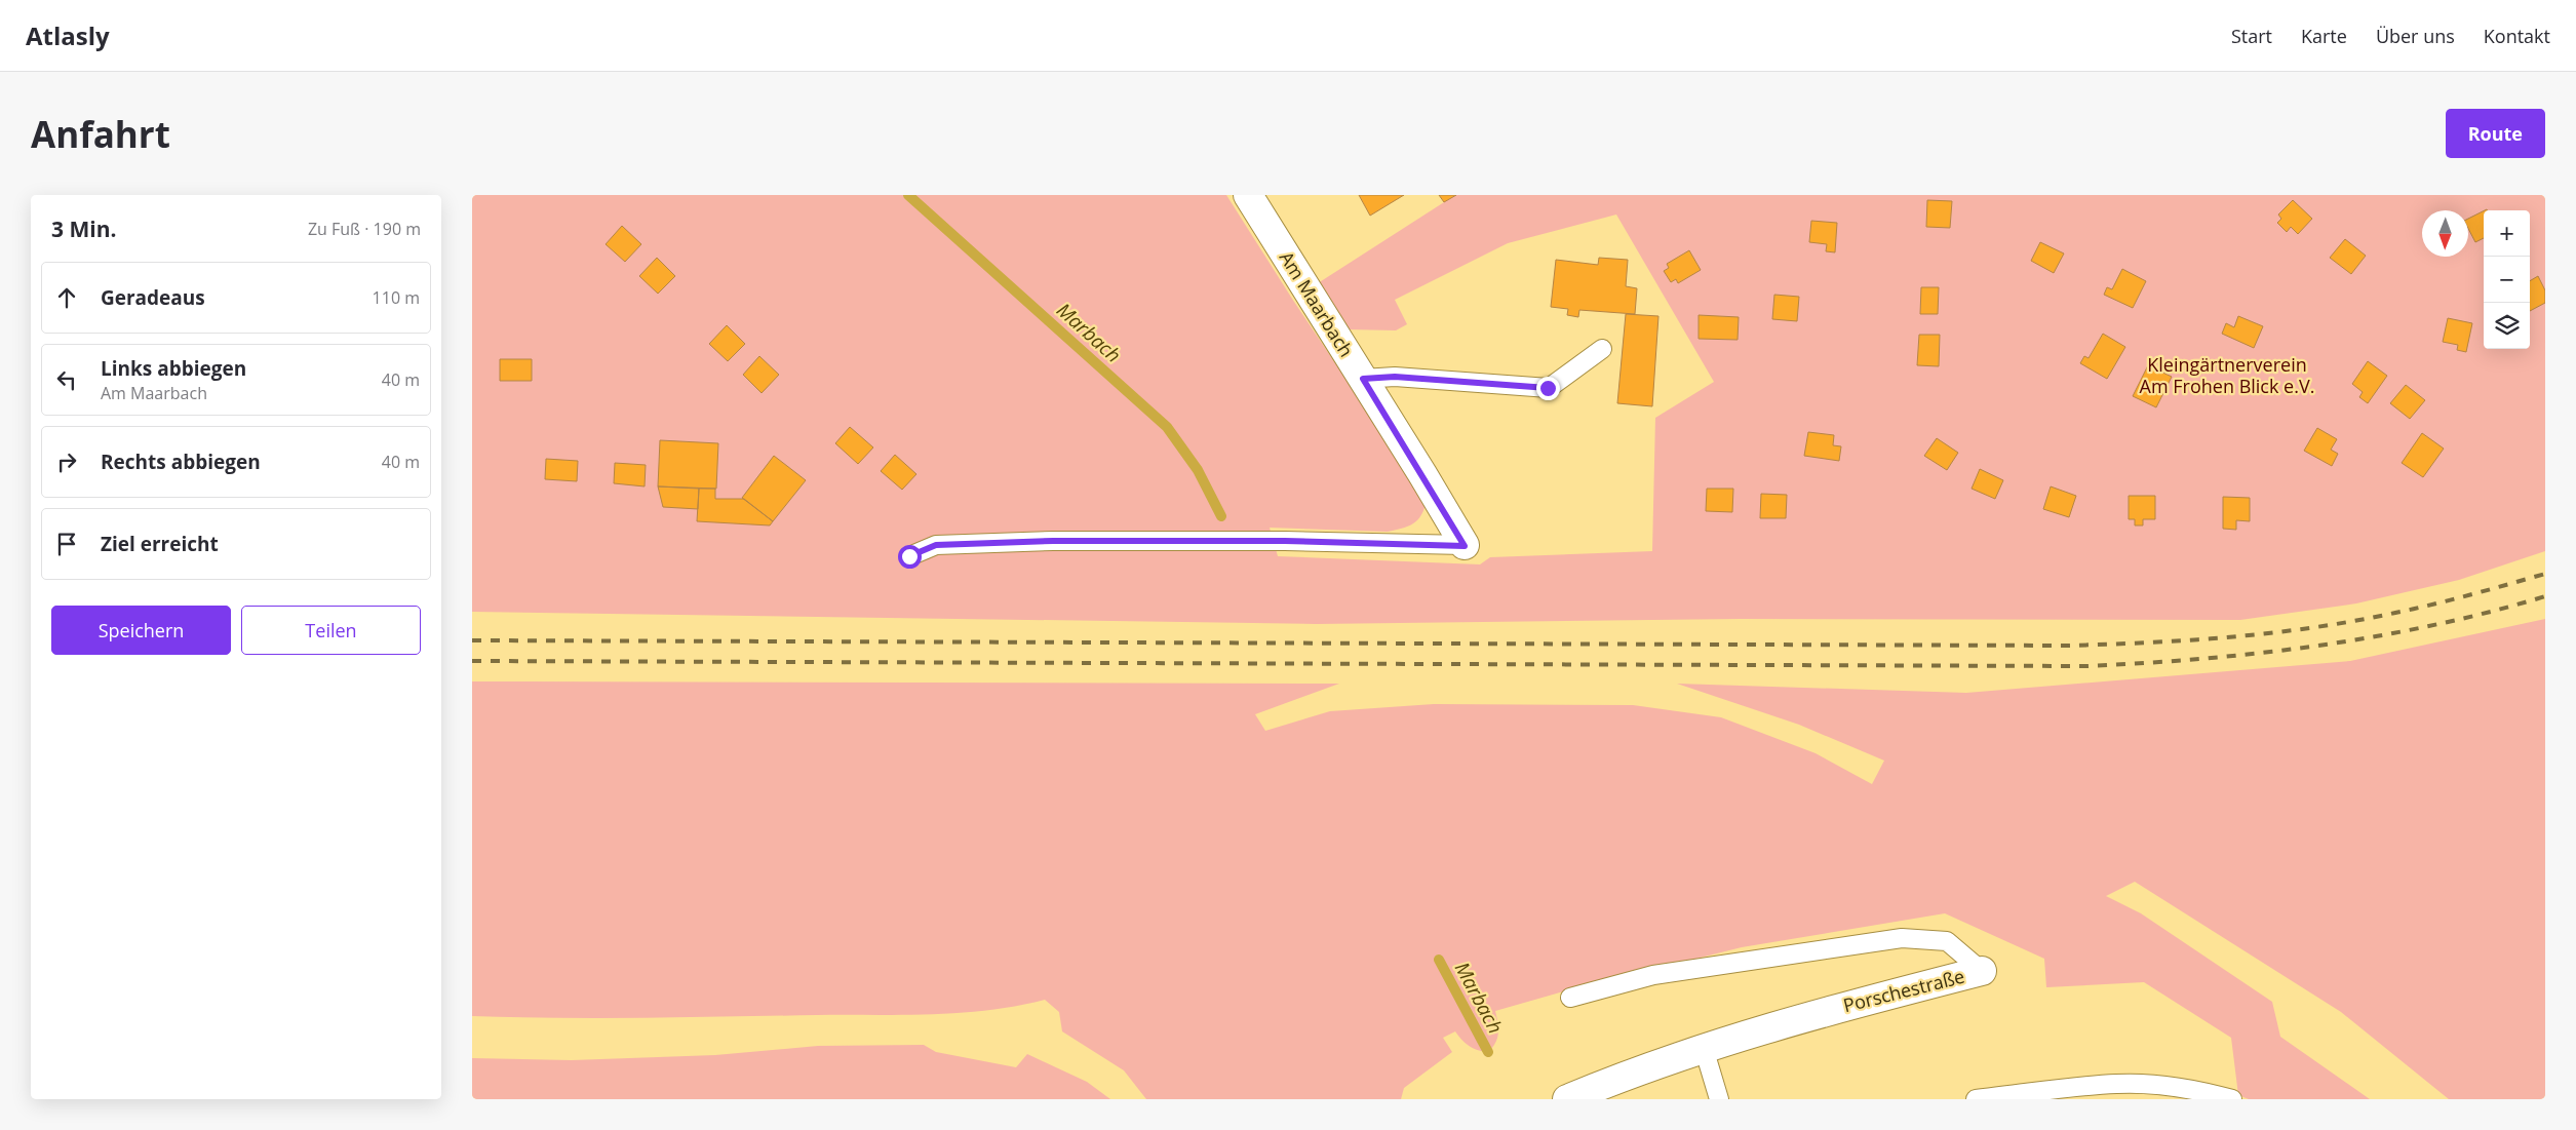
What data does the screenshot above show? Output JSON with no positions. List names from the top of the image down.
{
  "streets": {
    "street": ["Am Maarbach", "Porschestraße"]
  },
  "water": ["Marbach"],
  "parks": ["Kleingärtnerverein Am Frohen Blick e.V."],
  "north": "bottom",
  "page": {
    "header": "Atlasly",
    "nav": [
      "Start",
      "Karte",
      "Über uns",
      "Kontakt"
    ],
    "buttons": [
      "Route",
      ["Speichern", "Teilen"]
    ],
    "title": "Anfahrt",
    "heading": ["3 Min.", "Zu Fuß · 190 m"],
    "map_buttons": ["+", "−"],
    "list": [
      ["Geradeaus", "110 m"],
      ["Links abbiegen", "Am Maarbach", "40 m"],
      ["Rechts abbiegen", "40 m"],
      "Ziel erreicht"
    ]
  }
}
